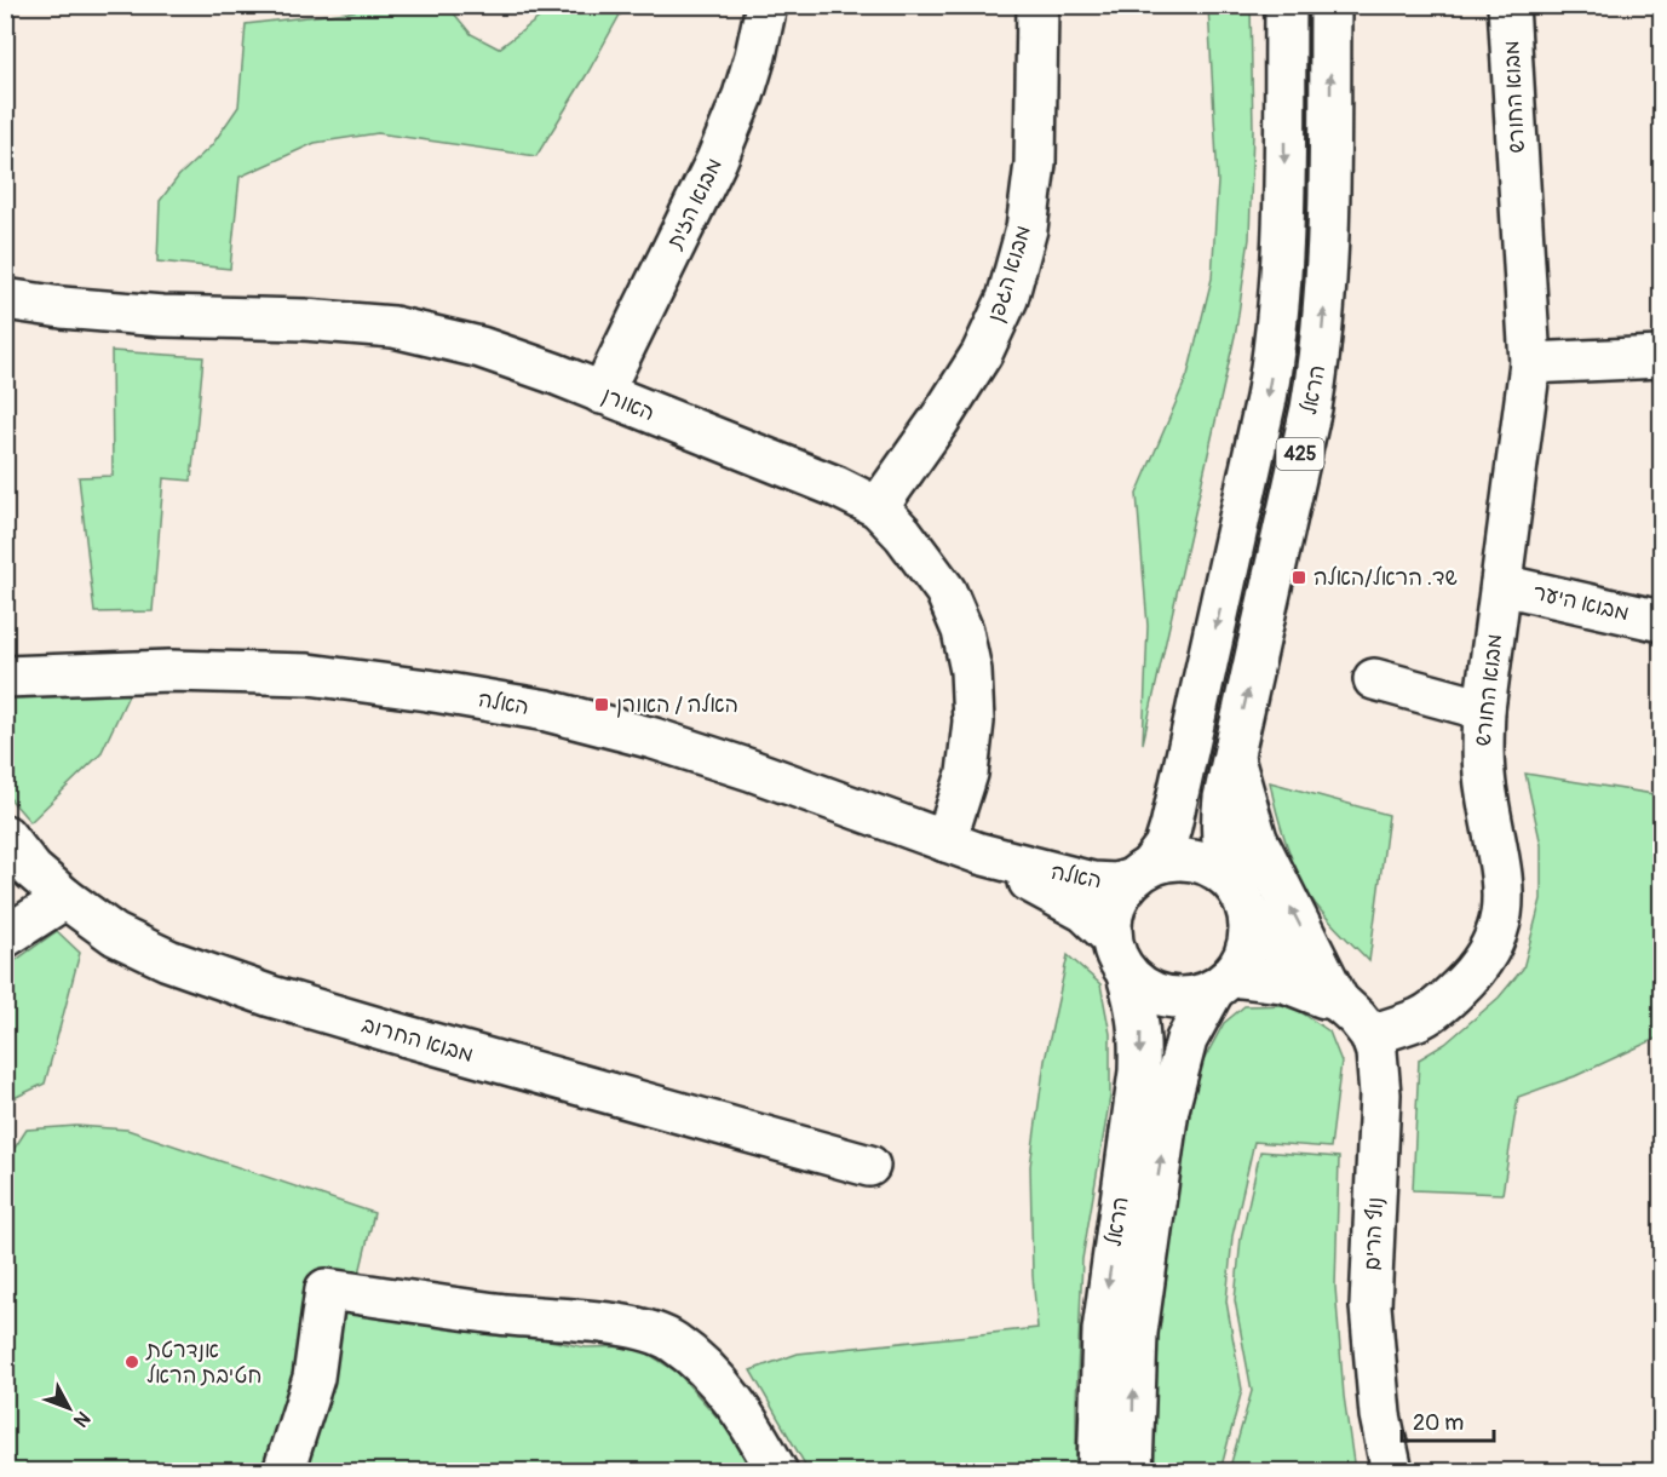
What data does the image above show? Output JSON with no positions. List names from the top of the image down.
{
  "streets": {
    "street": [
      "מבוא החורש",
      "מבוא הזית",
      "מבוא הגפן",
      "הראל",
      "האורן",
      "425",
      "מבוא היער",
      "האלה",
      "מבוא החרוב",
      "נוף הרים"
    ]
  },
  "crossings": [
    ["מבוא החורש", "מבוא היער"],
    ["מבוא החורש", "נוף הרים"],
    ["מבוא הזית", "האורן"],
    ["מבוא הגפן", "האורן"],
    ["הראל", "האלה"],
    ["הראל", "נוף הרים"],
    ["האורן", "האלה"],
    ["האלה", "נוף הרים"]
  ],
  "places": {
    "transit": ["שד. הראל/האלה", "האלה / האורן"],
    "other": ["אנדרטת חטיבת הראל"]
  },
  "scale_bar": "20 m",
  "north": "bottom right"
}
